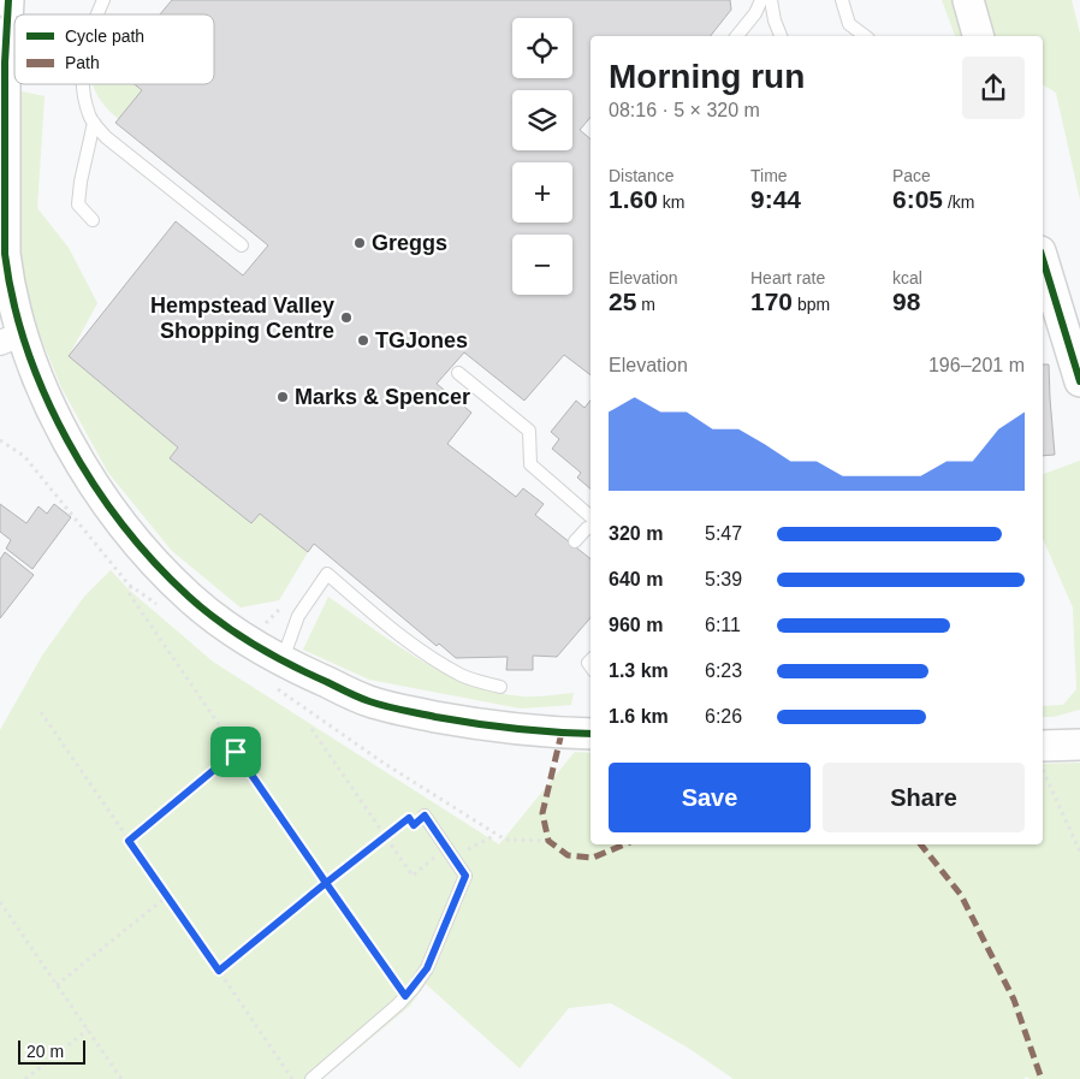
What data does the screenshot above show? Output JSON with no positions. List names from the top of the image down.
{
  "places": [
    "Greggs",
    "Hempstead Valley Shopping Centre",
    "TGJones",
    "Marks & Spencer"
  ],
  "legend": ["Cycle path", "Path"],
  "scale_bar": "20 m",
  "page": {
    "map_buttons": ["+", "−"],
    "heading": ["Morning run", "08:16 · 5 × 320 m"],
    "stats": [
      ["Distance", "1.60 km"],
      ["Time", "9:44"],
      ["Pace", "6:05 /km"],
      ["Elevation", "25 m"],
      ["Heart rate", "170 bpm"],
      ["kcal", "98"]
    ],
    "chart": ["Elevation", "196–201 m"],
    "list": [
      {
        "name": "320 m",
        "note": "5:47"
      },
      {
        "name": "640 m",
        "note": "5:39"
      },
      {
        "name": "960 m",
        "note": "6:11"
      },
      {
        "name": "1.3 km",
        "note": "6:23"
      },
      {
        "name": "1.6 km",
        "note": "6:26"
      }
    ],
    "buttons": ["Save", "Share"],
    "scale": "20 m"
  }
}
